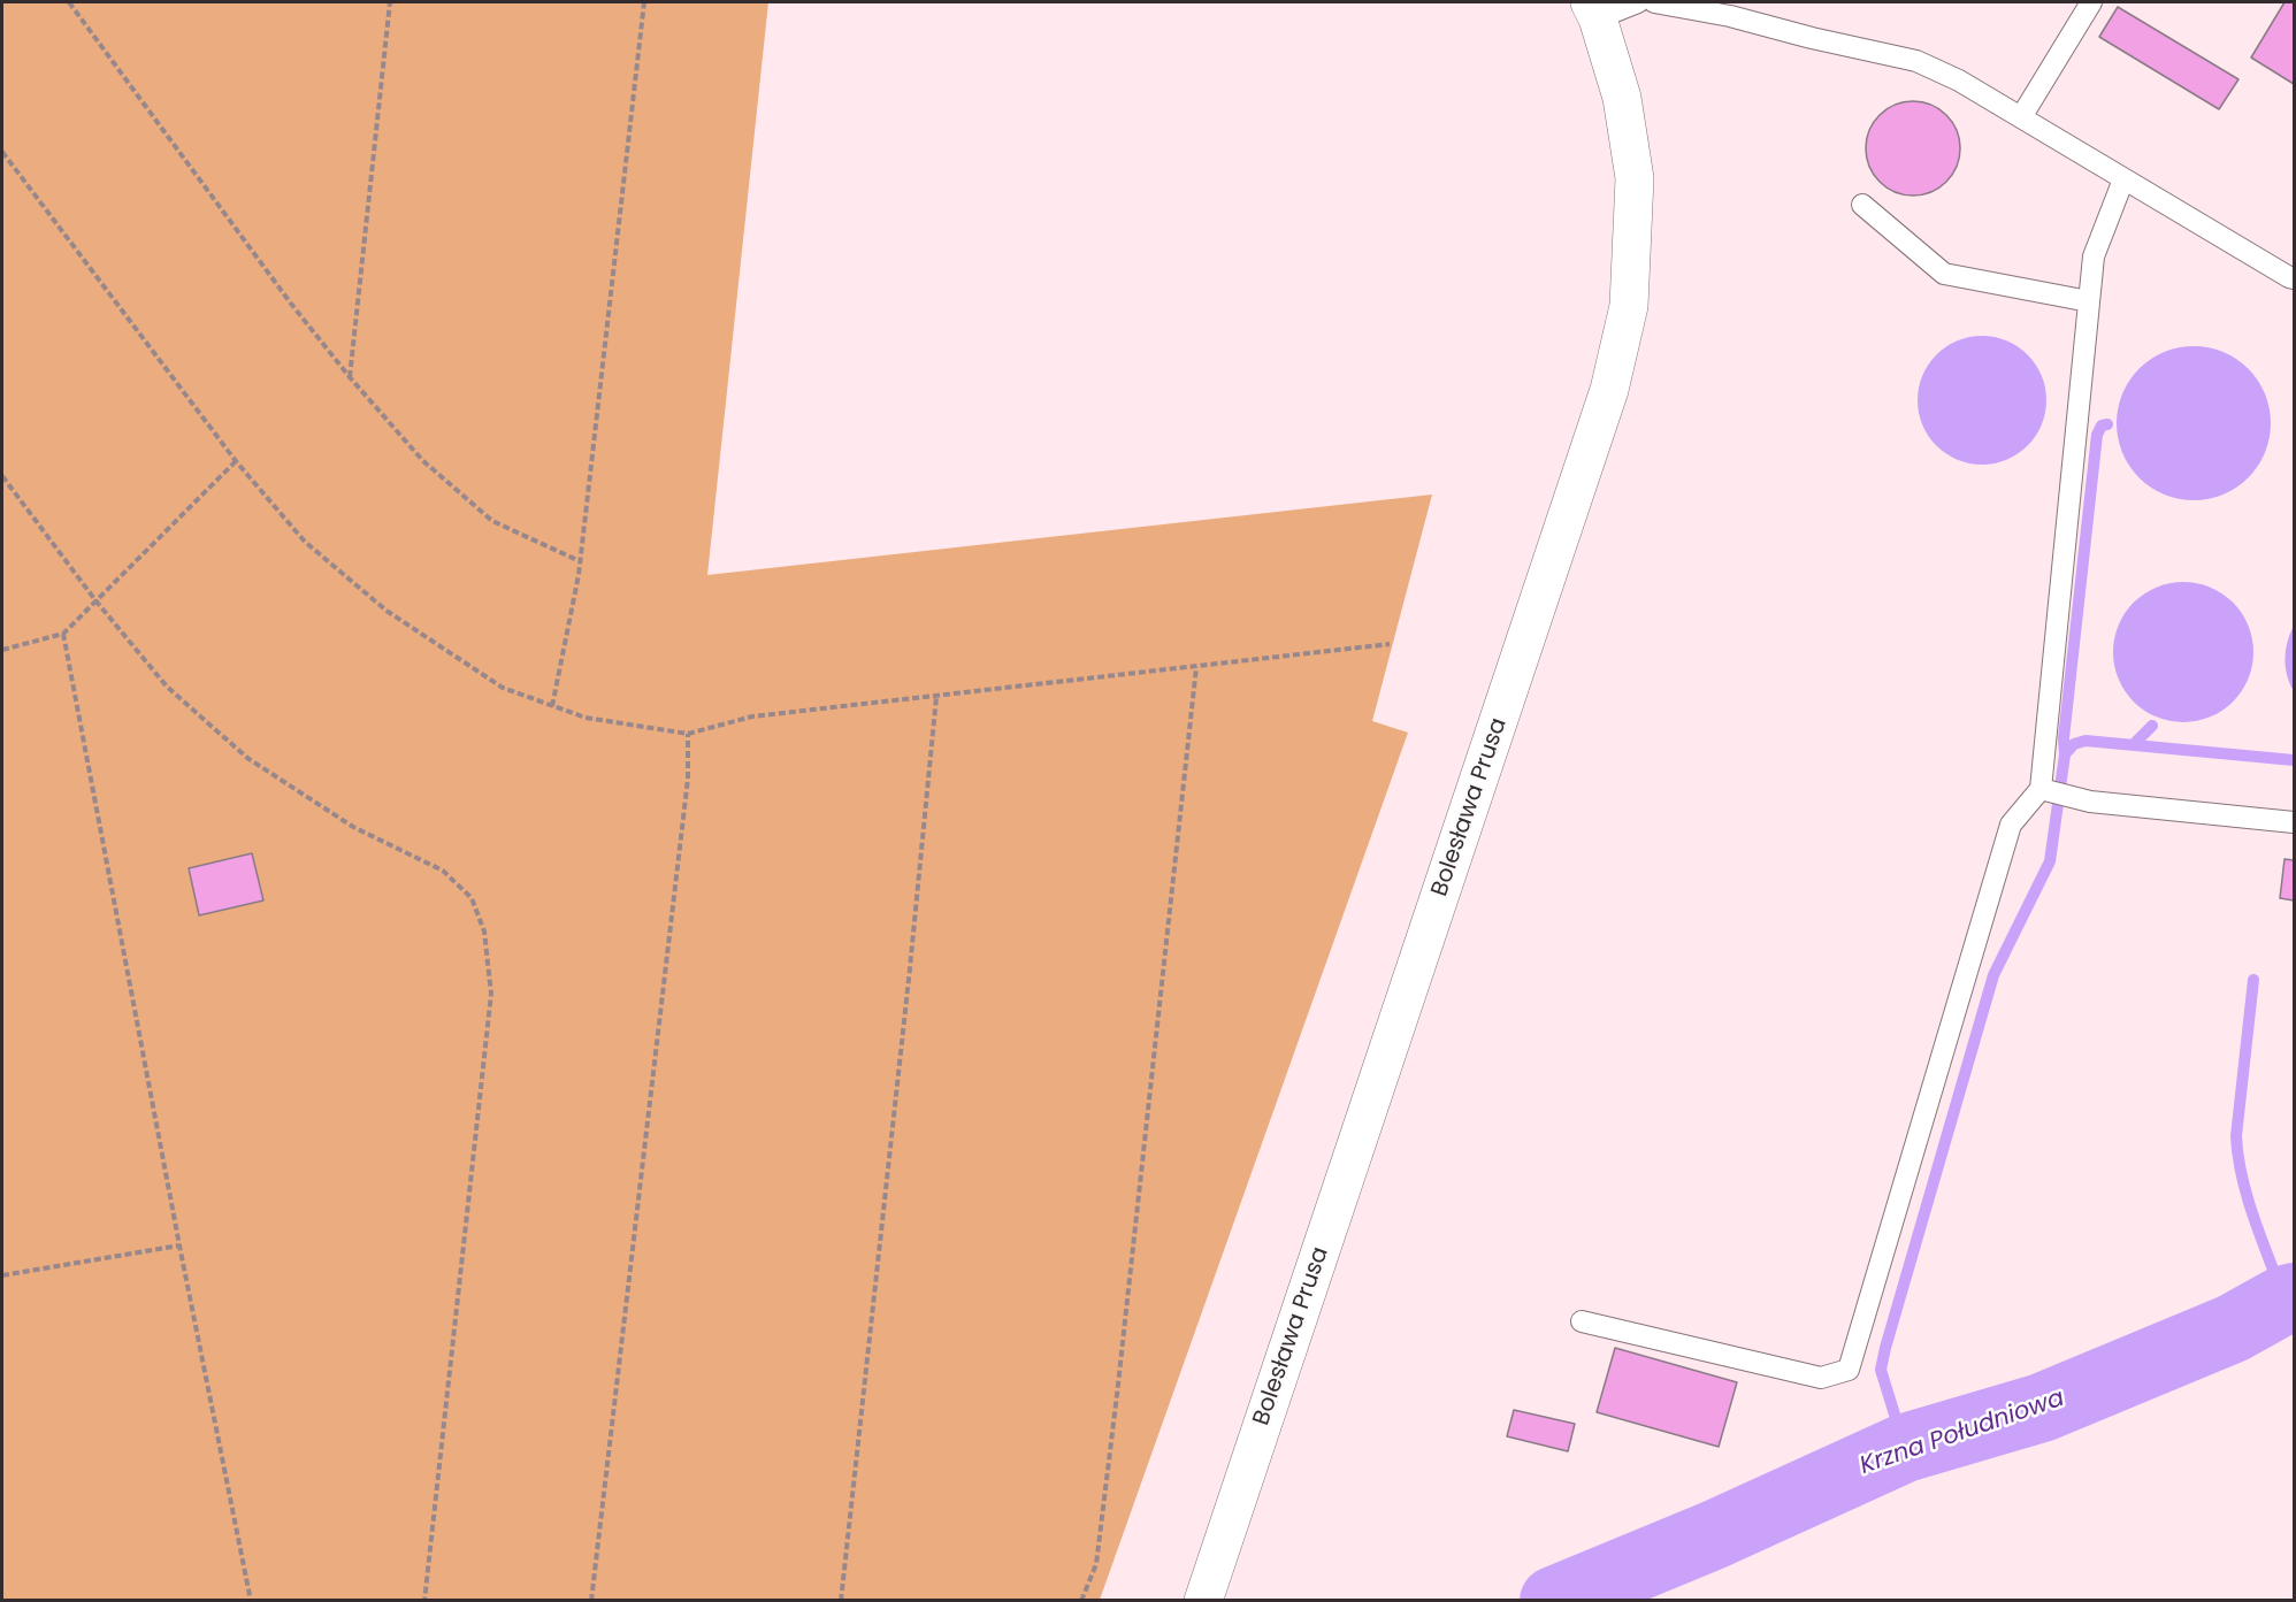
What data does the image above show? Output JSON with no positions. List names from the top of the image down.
{
  "streets": {
    "street": ["Bolesława Prusa"]
  },
  "water": ["Krzna Południowa"]
}
